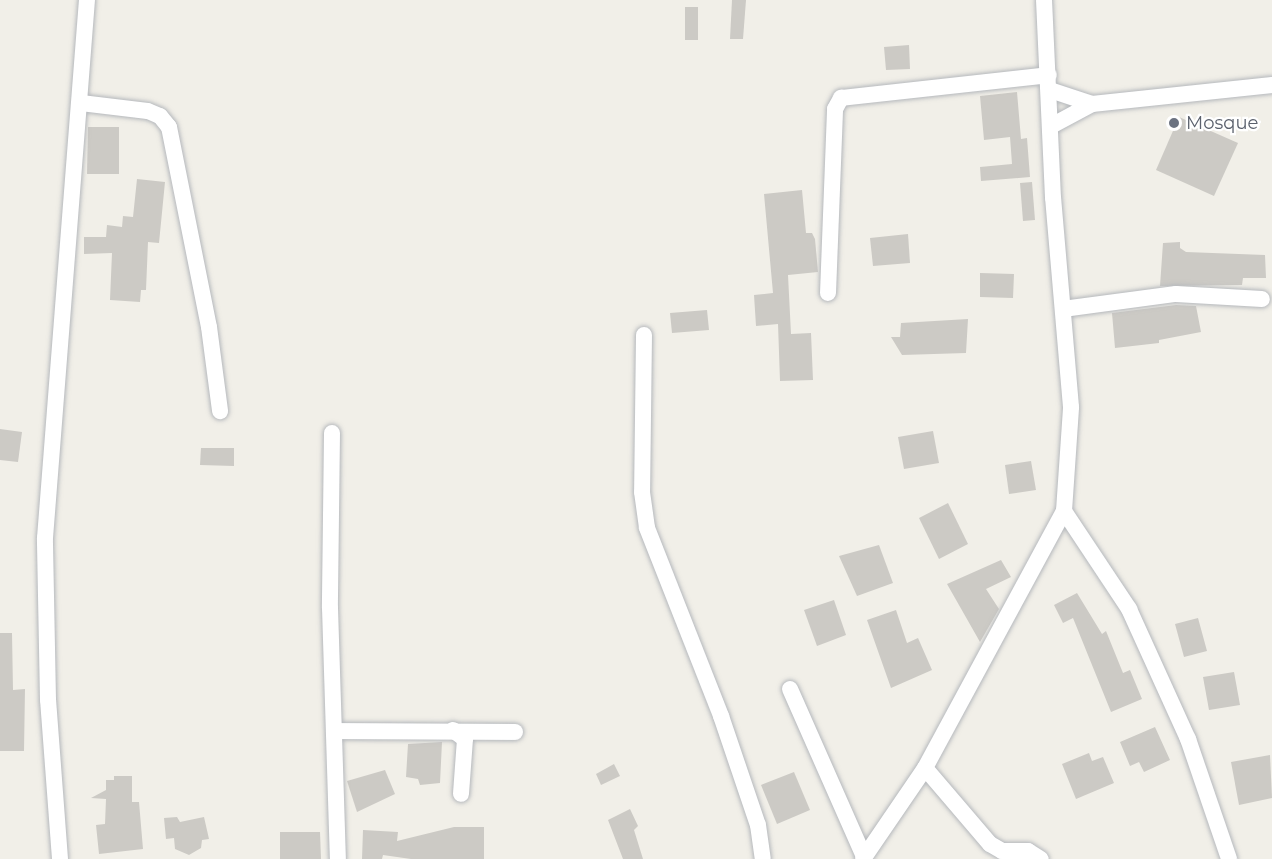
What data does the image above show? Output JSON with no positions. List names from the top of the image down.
{
  "places": ["Mosque"]
}
